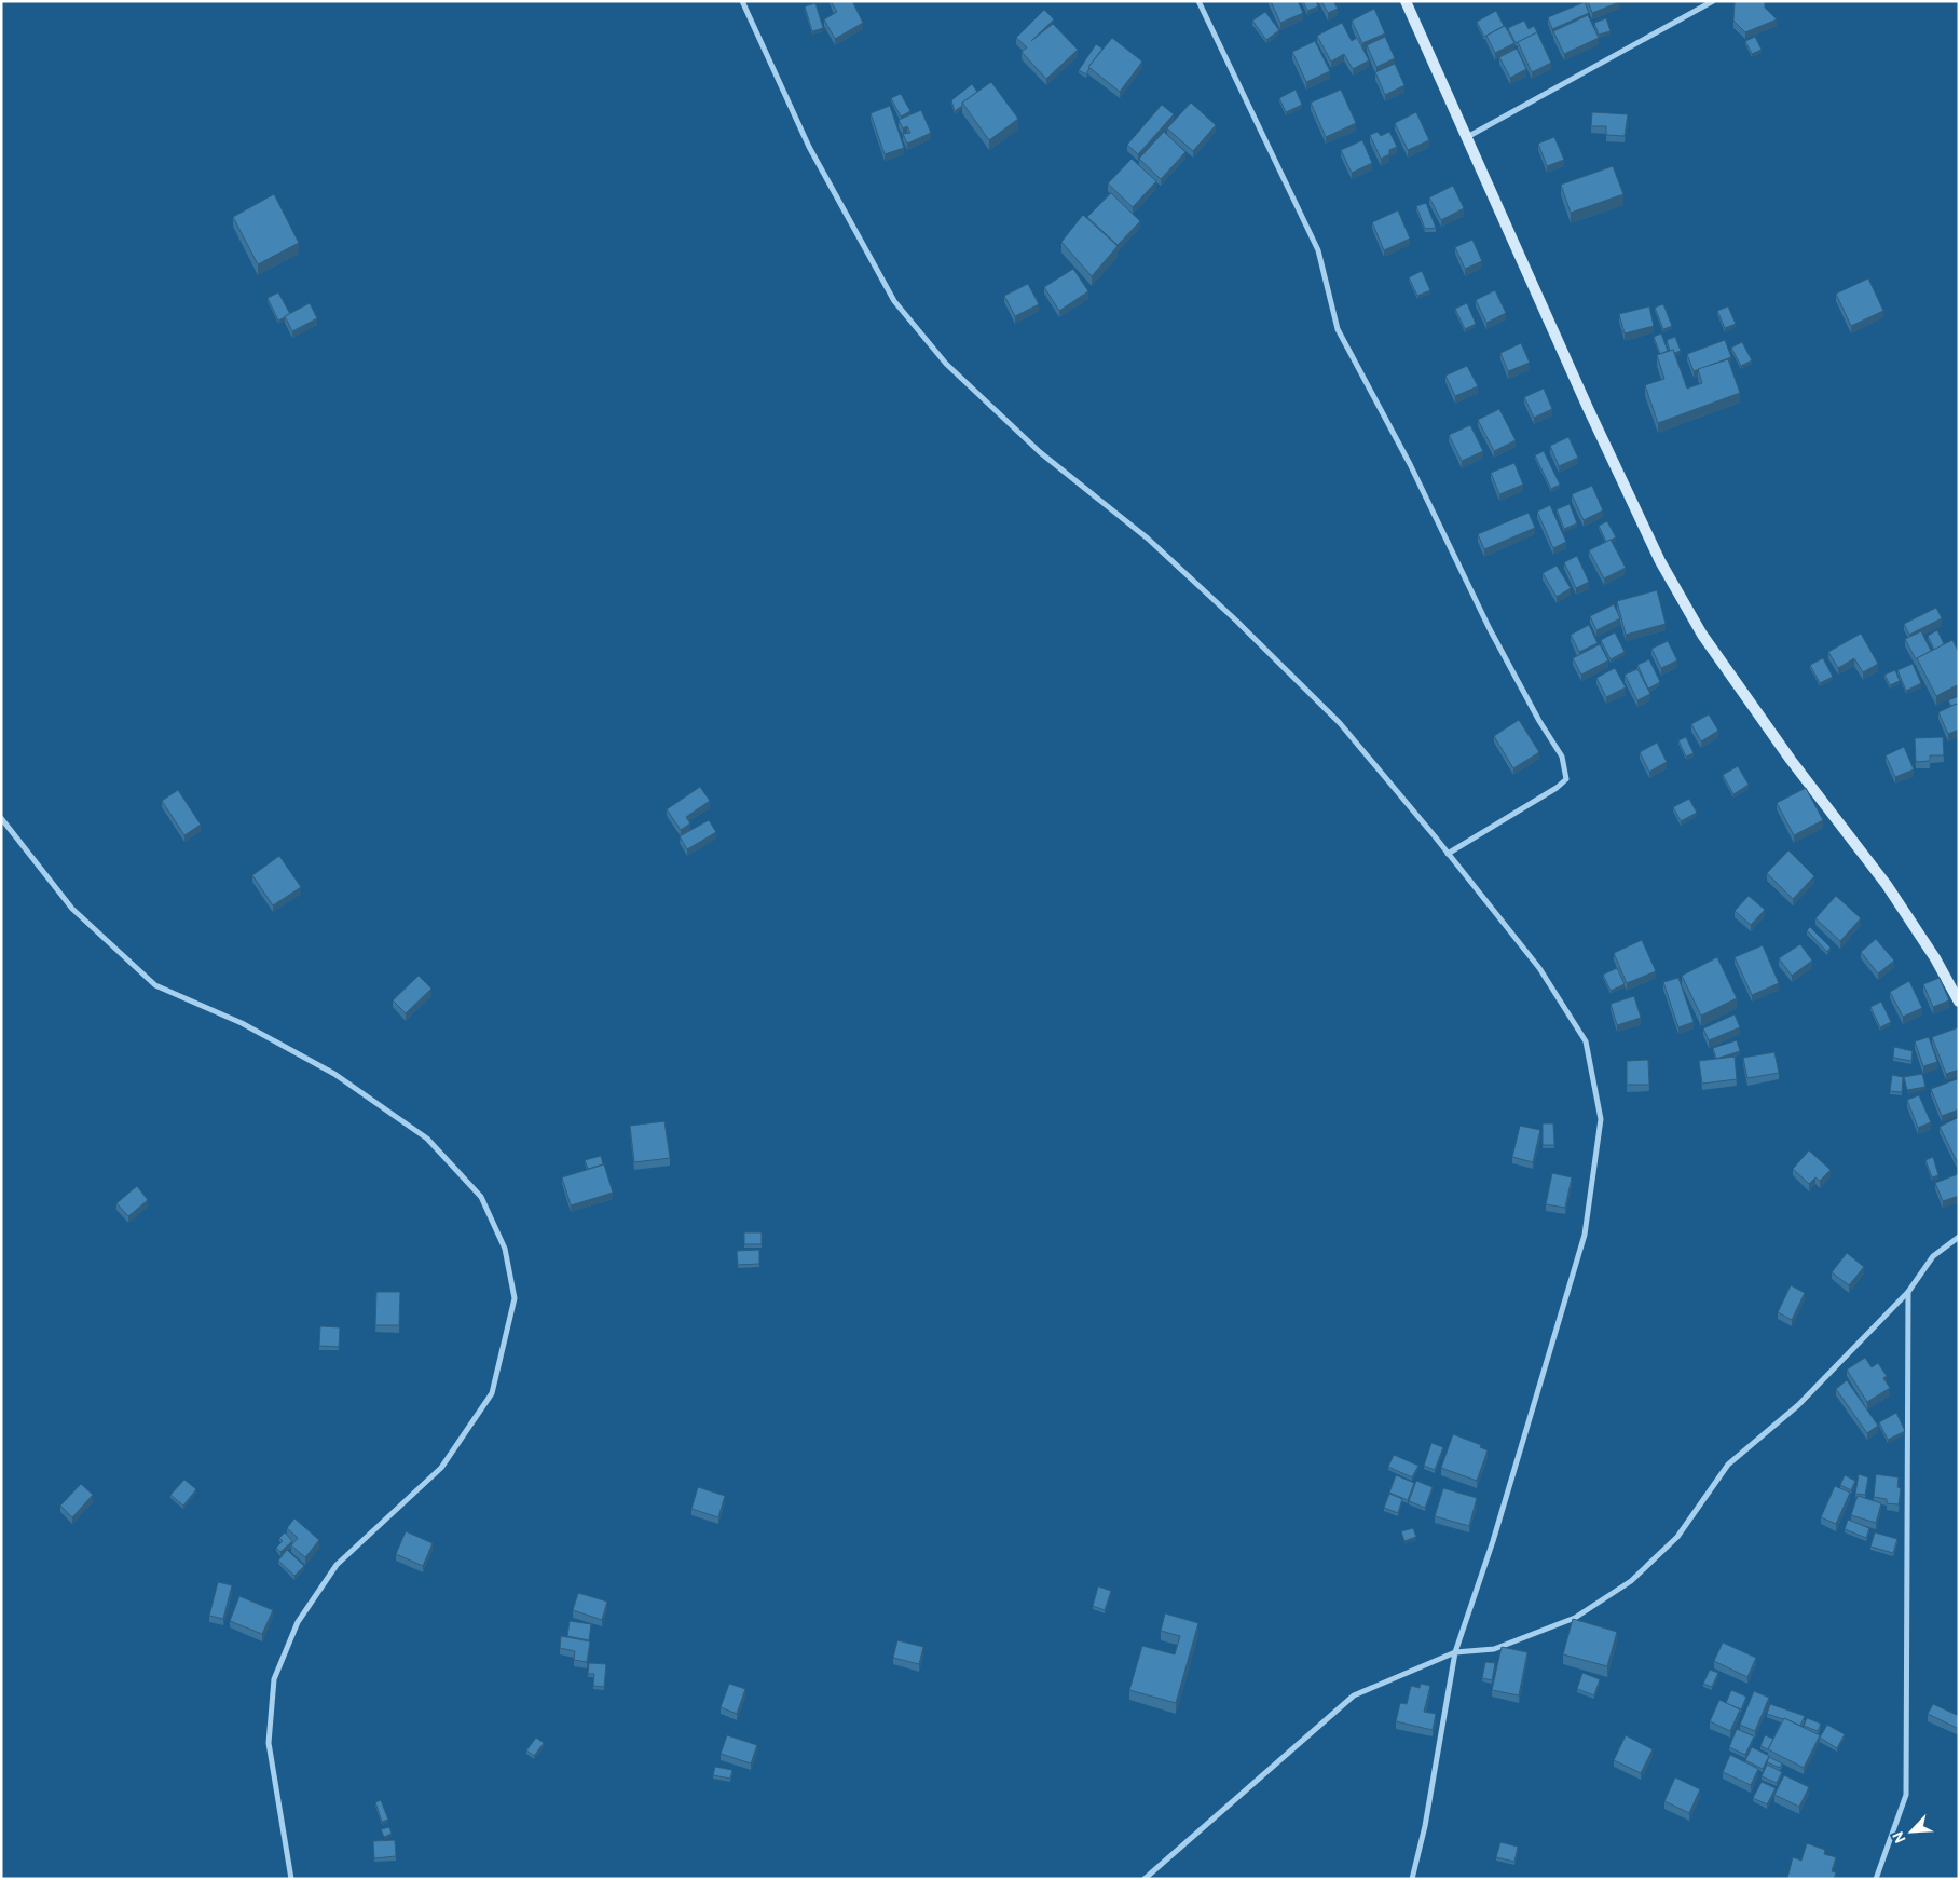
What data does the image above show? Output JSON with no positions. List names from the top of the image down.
{
  "north": "bottom left"
}
